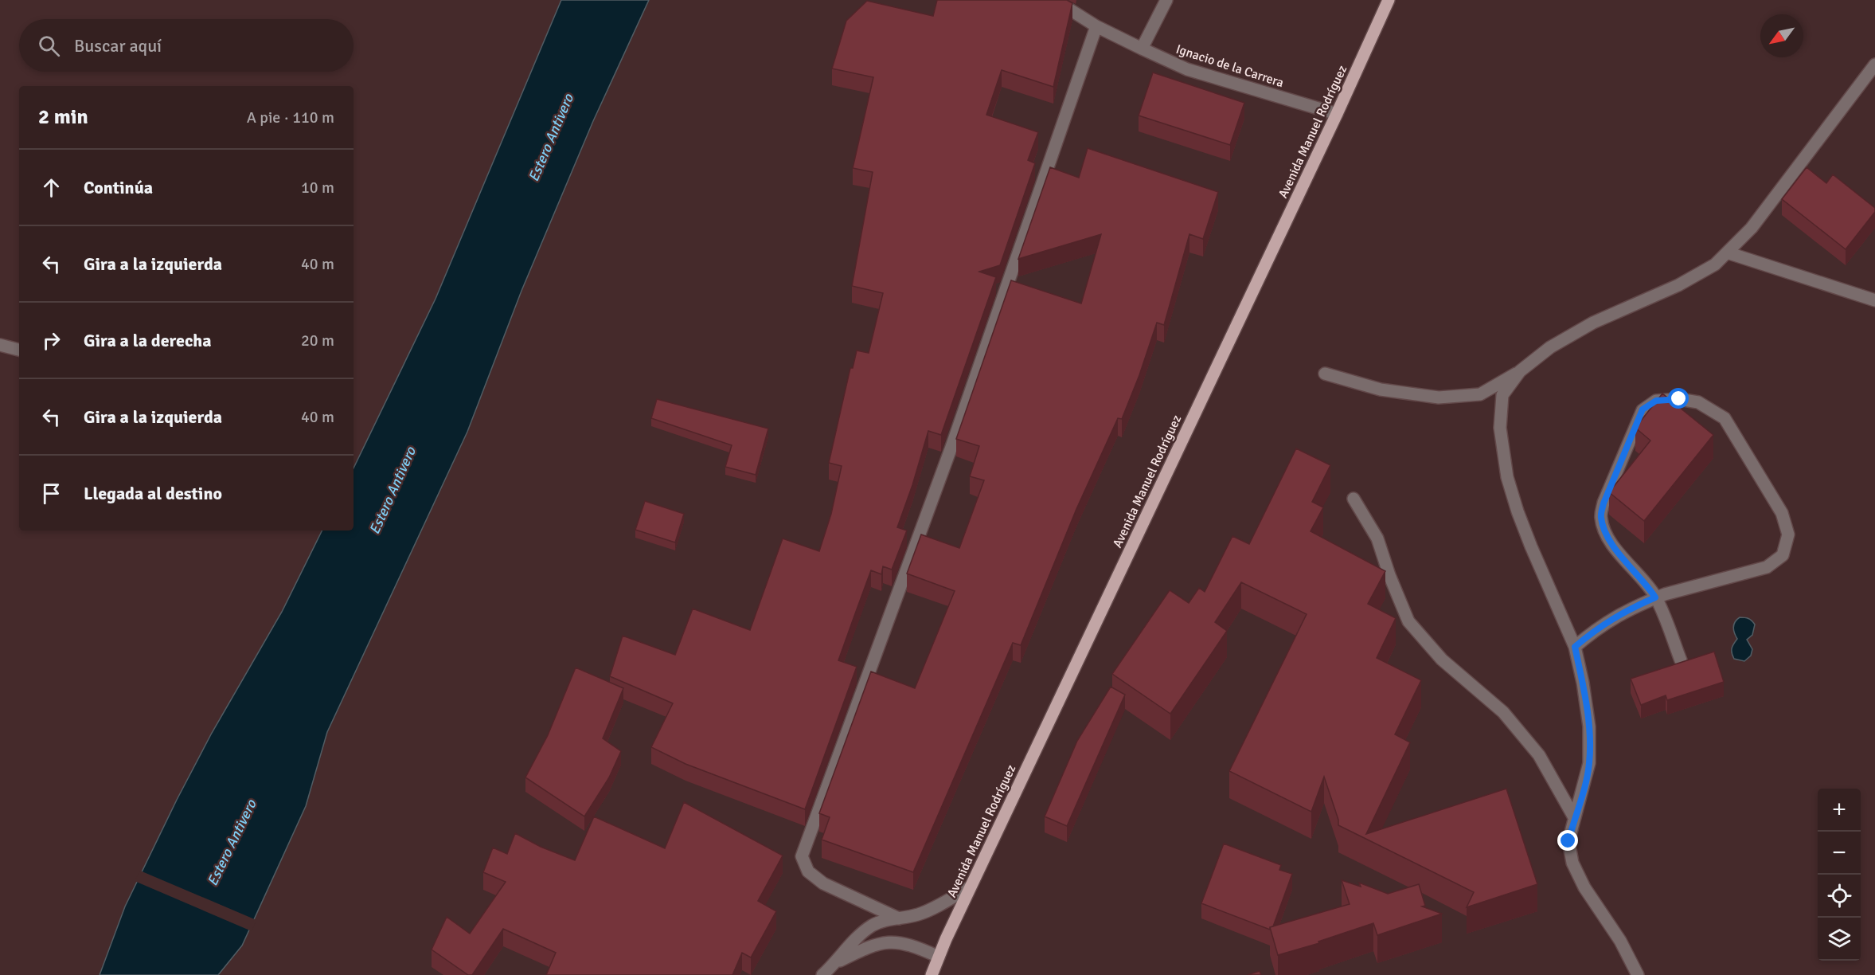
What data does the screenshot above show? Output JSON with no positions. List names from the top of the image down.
{
  "streets": {
    "main road": ["Avenida Manuel Rodríguez"],
    "street": ["Ignacio de la Carrera"]
  },
  "crossings": [
    ["Ignacio de la Carrera", "Avenida Manuel Rodríguez"]
  ],
  "water": ["Estero Antivero"],
  "north": "bottom left",
  "page": {
    "search": "Buscar aquí",
    "heading": ["2 min", "A pie · 110 m"],
    "list": [
      ["Continúa", "10 m"],
      ["Gira a la izquierda", "40 m"],
      ["Gira a la derecha", "20 m"],
      ["Gira a la izquierda", "40 m"],
      "Llegada al destino"
    ],
    "map_buttons": ["+", "−"]
  }
}
